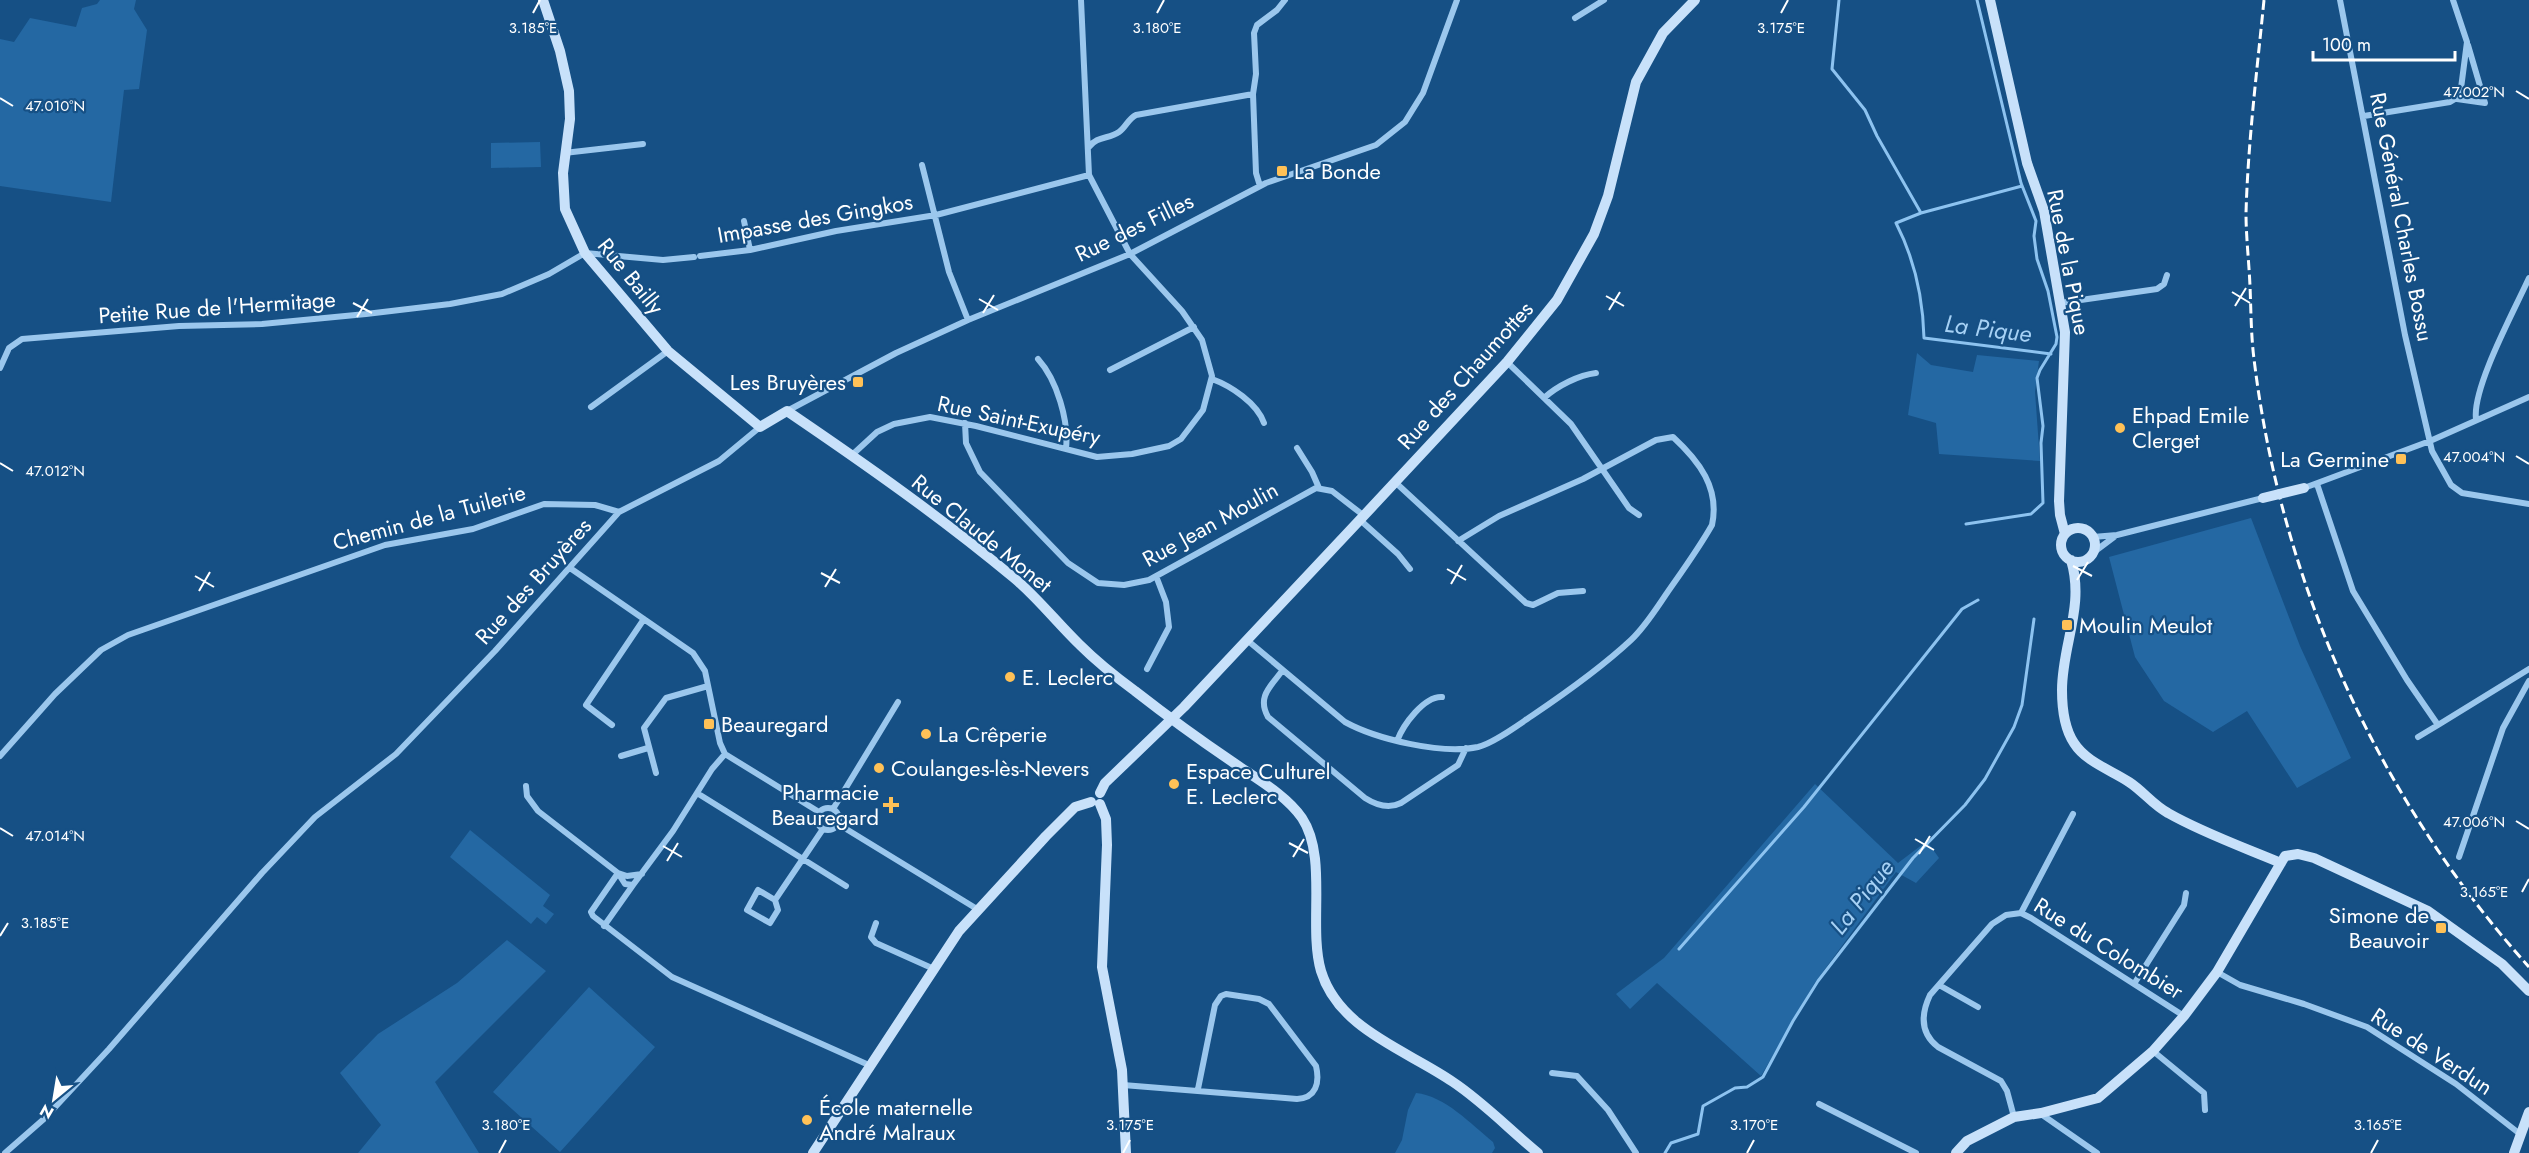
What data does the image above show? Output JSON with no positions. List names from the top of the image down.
{
  "streets": {
    "street": [
      "Rue Général Charles Bossu",
      "Impasse des Gingkos",
      "Rue des Filles",
      "Rue de la Pique",
      "Rue Bailly",
      "Petite Rue de l'Hermitage",
      "Rue des Chaumottes",
      "Rue Saint-Exupéry",
      "Chemin de la Tuilerie",
      "Rue Jean Moulin",
      "Rue Claude Monet",
      "Rue des Bruyères",
      "Rue du Colombier",
      "Rue de Verdun"
    ]
  },
  "crossings": [
    ["Impasse des Gingkos", "Rue Bailly"],
    ["Impasse des Gingkos", "Petite Rue de l'Hermitage"],
    ["Impasse des Gingkos", "Rue Saint-Exupéry"],
    ["Rue des Filles", "Rue Bailly"],
    ["Rue des Filles", "Rue Saint-Exupéry"],
    ["Rue des Filles", "Rue Claude Monet"],
    ["Rue des Filles", "Rue des Bruyères"],
    ["Rue Bailly", "Petite Rue de l'Hermitage"],
    ["Rue Bailly", "Rue des Bruyères"],
    ["Rue des Chaumottes", "Rue Claude Monet"],
    ["Rue Saint-Exupéry", "Rue Jean Moulin"],
    ["Rue Saint-Exupéry", "Rue Claude Monet"],
    ["Chemin de la Tuilerie", "Rue des Bruyères"]
  ],
  "water": ["La Pique"],
  "places": {
    "transit": [
      "La Bonde",
      "Les Bruyères",
      "La Germine",
      "Moulin Meulot",
      "Beauregard",
      "Simone de Beauvoir"
    ],
    "other": [
      "Ehpad Emile Clerget",
      "E. Leclerc",
      "La Crêperie",
      "Coulanges-lès-Nevers",
      "Espace Culturel E. Leclerc",
      "École maternelle André Malraux"
    ],
    "health": ["Pharmacie Beauregard"]
  },
  "scale_bar": "100 m",
  "north": "bottom left",
  "coordinates": [
    "3.175°E",
    "3.185°E",
    "3.180°E",
    "47.002°N",
    "47.010°N",
    "47.004°N",
    "47.012°N",
    "47.006°N",
    "47.014°N",
    "3.165°E",
    "3.170°E"
  ]
}
